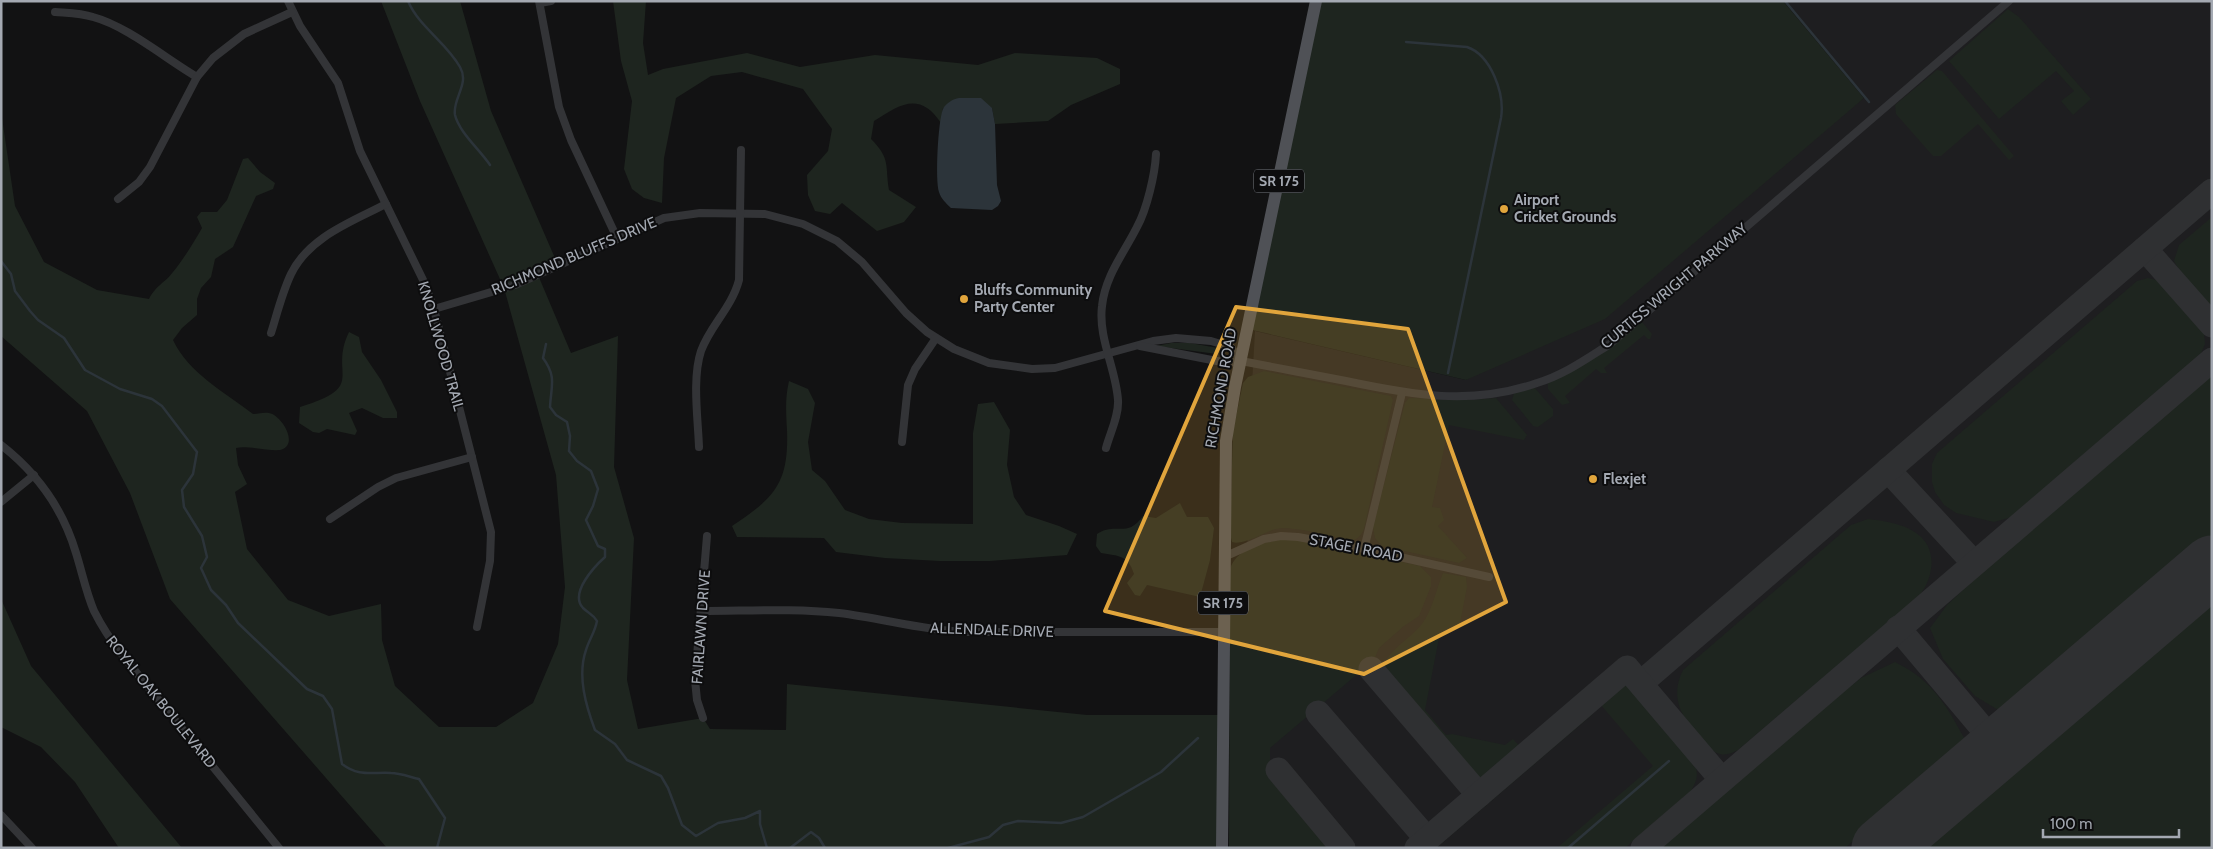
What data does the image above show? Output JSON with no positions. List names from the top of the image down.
{
  "streets": {
    "main road": ["SR 175", "RICHMOND ROAD"],
    "street": [
      "RICHMOND BLUFFS DRIVE",
      "CURTISS WRIGHT PARKWAY",
      "KNOLLWOOD TRAIL",
      "STAGE I ROAD",
      "FAIRLAWN DRIVE",
      "ALLENDALE DRIVE",
      "ROYAL OAK BOULEVARD"
    ]
  },
  "crossings": [
    ["RICHMOND BLUFFS DRIVE", "CURTISS WRIGHT PARKWAY"],
    ["RICHMOND BLUFFS DRIVE", "KNOLLWOOD TRAIL"],
    ["RICHMOND BLUFFS DRIVE", "RICHMOND ROAD"],
    ["CURTISS WRIGHT PARKWAY", "RICHMOND ROAD"],
    ["RICHMOND ROAD", "STAGE I ROAD"],
    ["RICHMOND ROAD", "ALLENDALE DRIVE"],
    ["FAIRLAWN DRIVE", "ALLENDALE DRIVE"]
  ],
  "places": ["Airport Cricket Grounds", "Bluffs Community Party Center", "Flexjet"],
  "scale_bar": "100 m"
}
